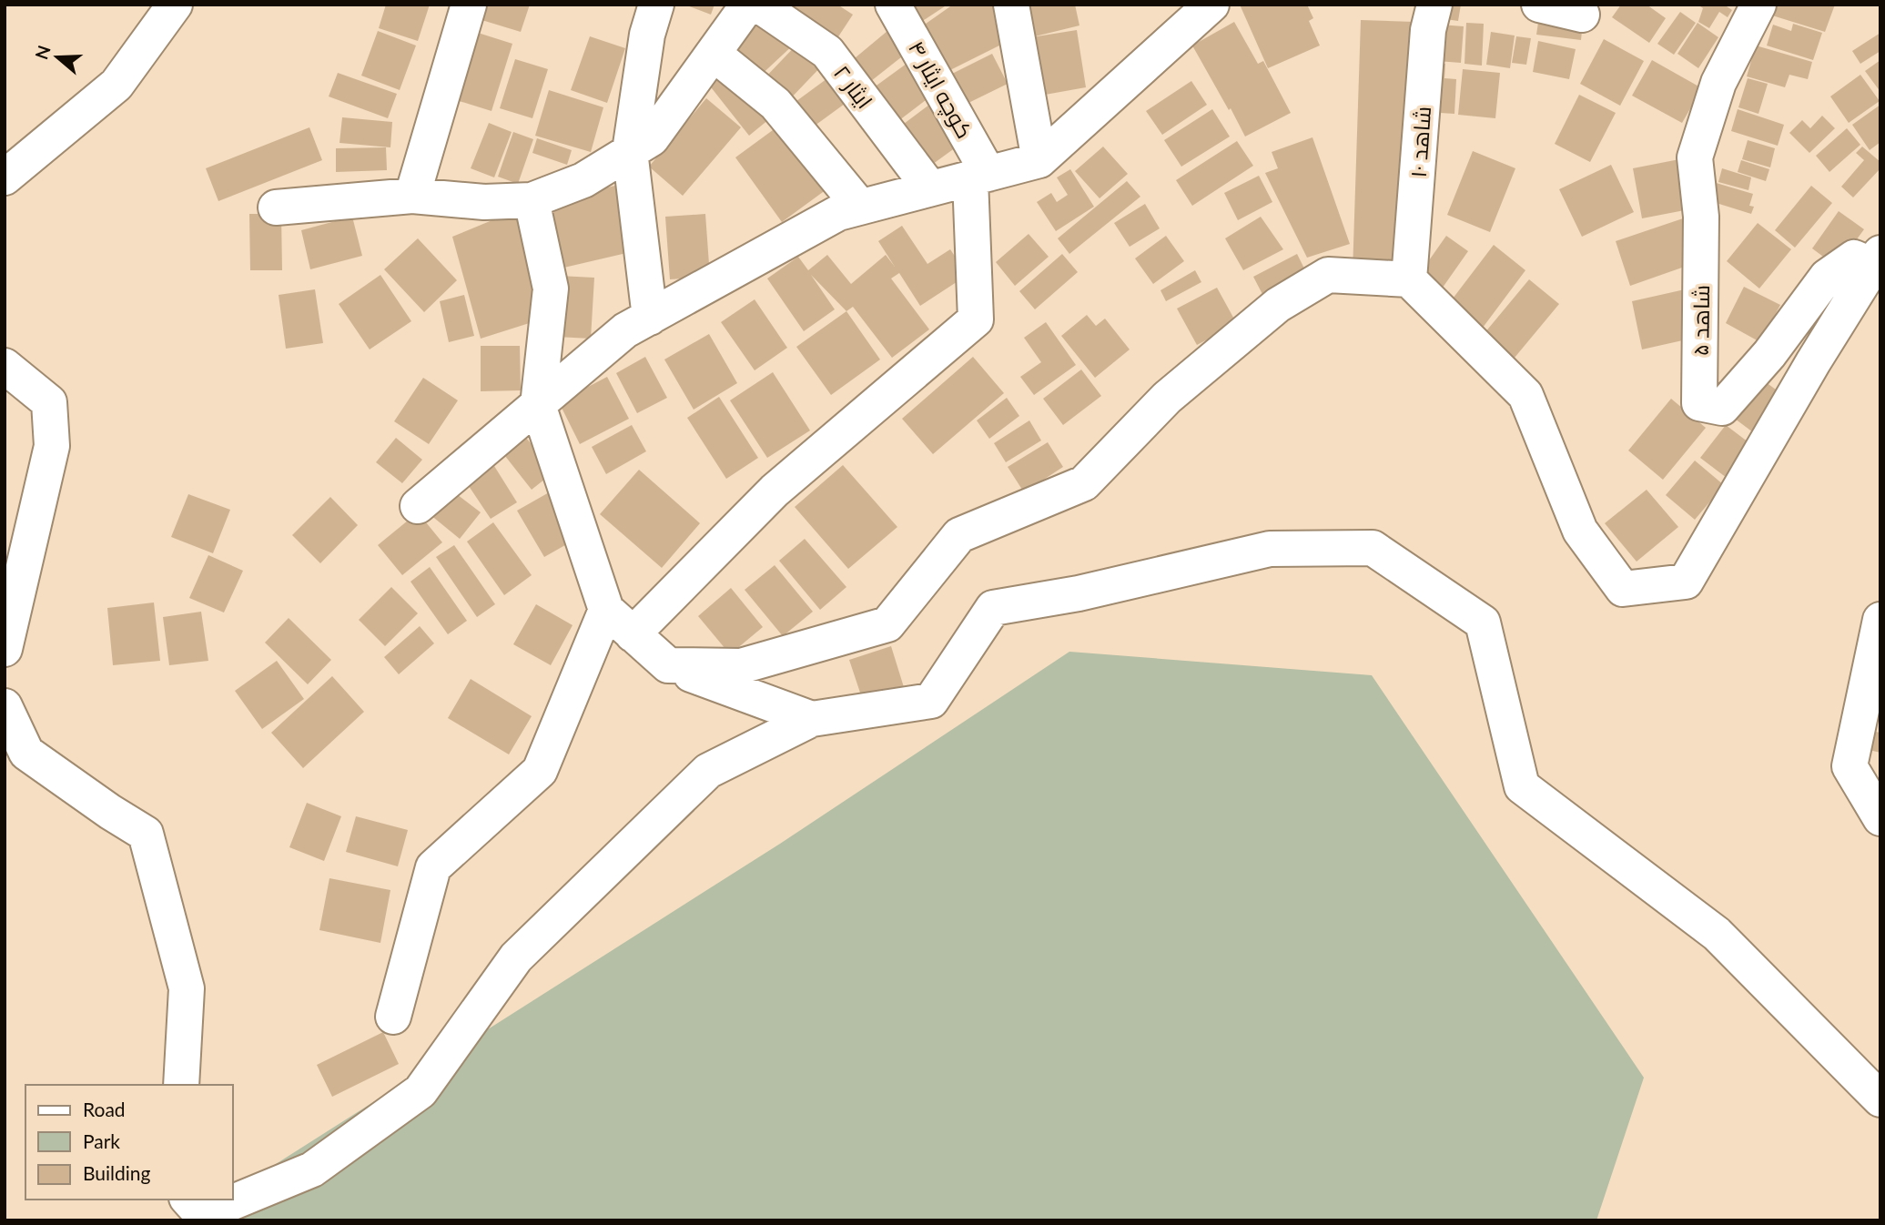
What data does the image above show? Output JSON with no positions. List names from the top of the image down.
{
  "streets": {
    "street": [
      "ایثار ۲",
      "کوچه ایثار ۴",
      "شاهد ۱۰",
      "شاهد ۵"
    ]
  },
  "legend": ["Road", "Park", "Building"],
  "north": "left"
}
